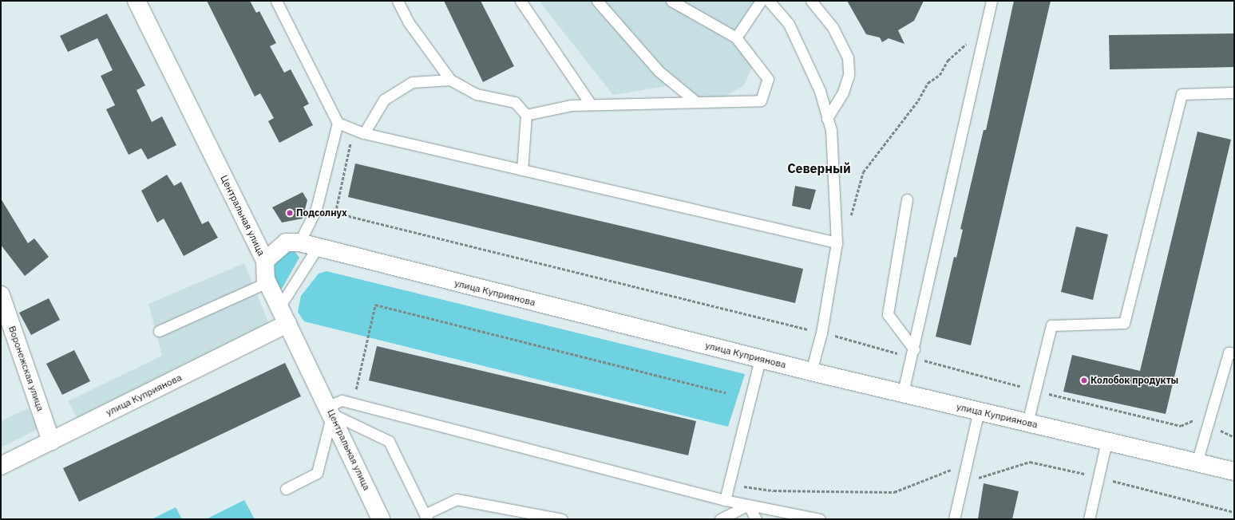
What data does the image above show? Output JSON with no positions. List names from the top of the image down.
{
  "streets": {
    "street": ["Центральная улица", "улица Куприянова", "Воронежская улица"]
  },
  "crossings": [
    ["Центральная улица", "улица Куприянова"],
    ["улица Куприянова", "Воронежская улица"]
  ],
  "districts": ["Северный"],
  "places": ["Подсолнух", "Колобок продукты"]
}
